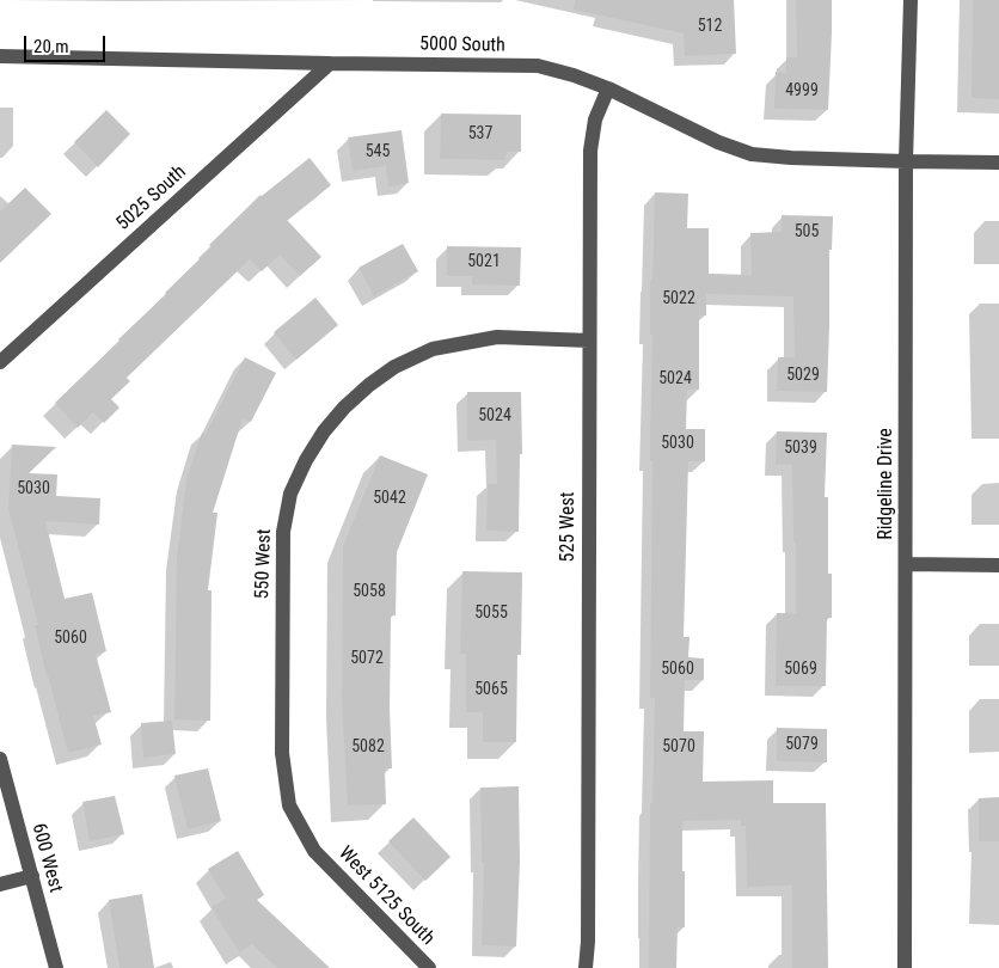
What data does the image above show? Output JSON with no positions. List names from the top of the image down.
{
  "streets": {
    "street": [
      "5000 South",
      "5025 South",
      "Ridgeline Drive",
      "525 West",
      "550 West",
      "600 West",
      "West 5125 South"
    ]
  },
  "crossings": [
    ["5000 South", "5025 South"],
    ["5000 South", "Ridgeline Drive"],
    ["5000 South", "525 West"],
    ["525 West", "550 West"],
    ["550 West", "West 5125 South"]
  ],
  "house_numbers": [
    "512",
    "4999",
    "537",
    "545",
    "505",
    "5021",
    "5022",
    "5029",
    "5024",
    "5024",
    "5030",
    "5039",
    "5030",
    "5042",
    "5058",
    "5055",
    "5060",
    "5072",
    "5060",
    "5069",
    "5065",
    "5079",
    "5082",
    "5070"
  ],
  "scale_bar": "20 m"
}
